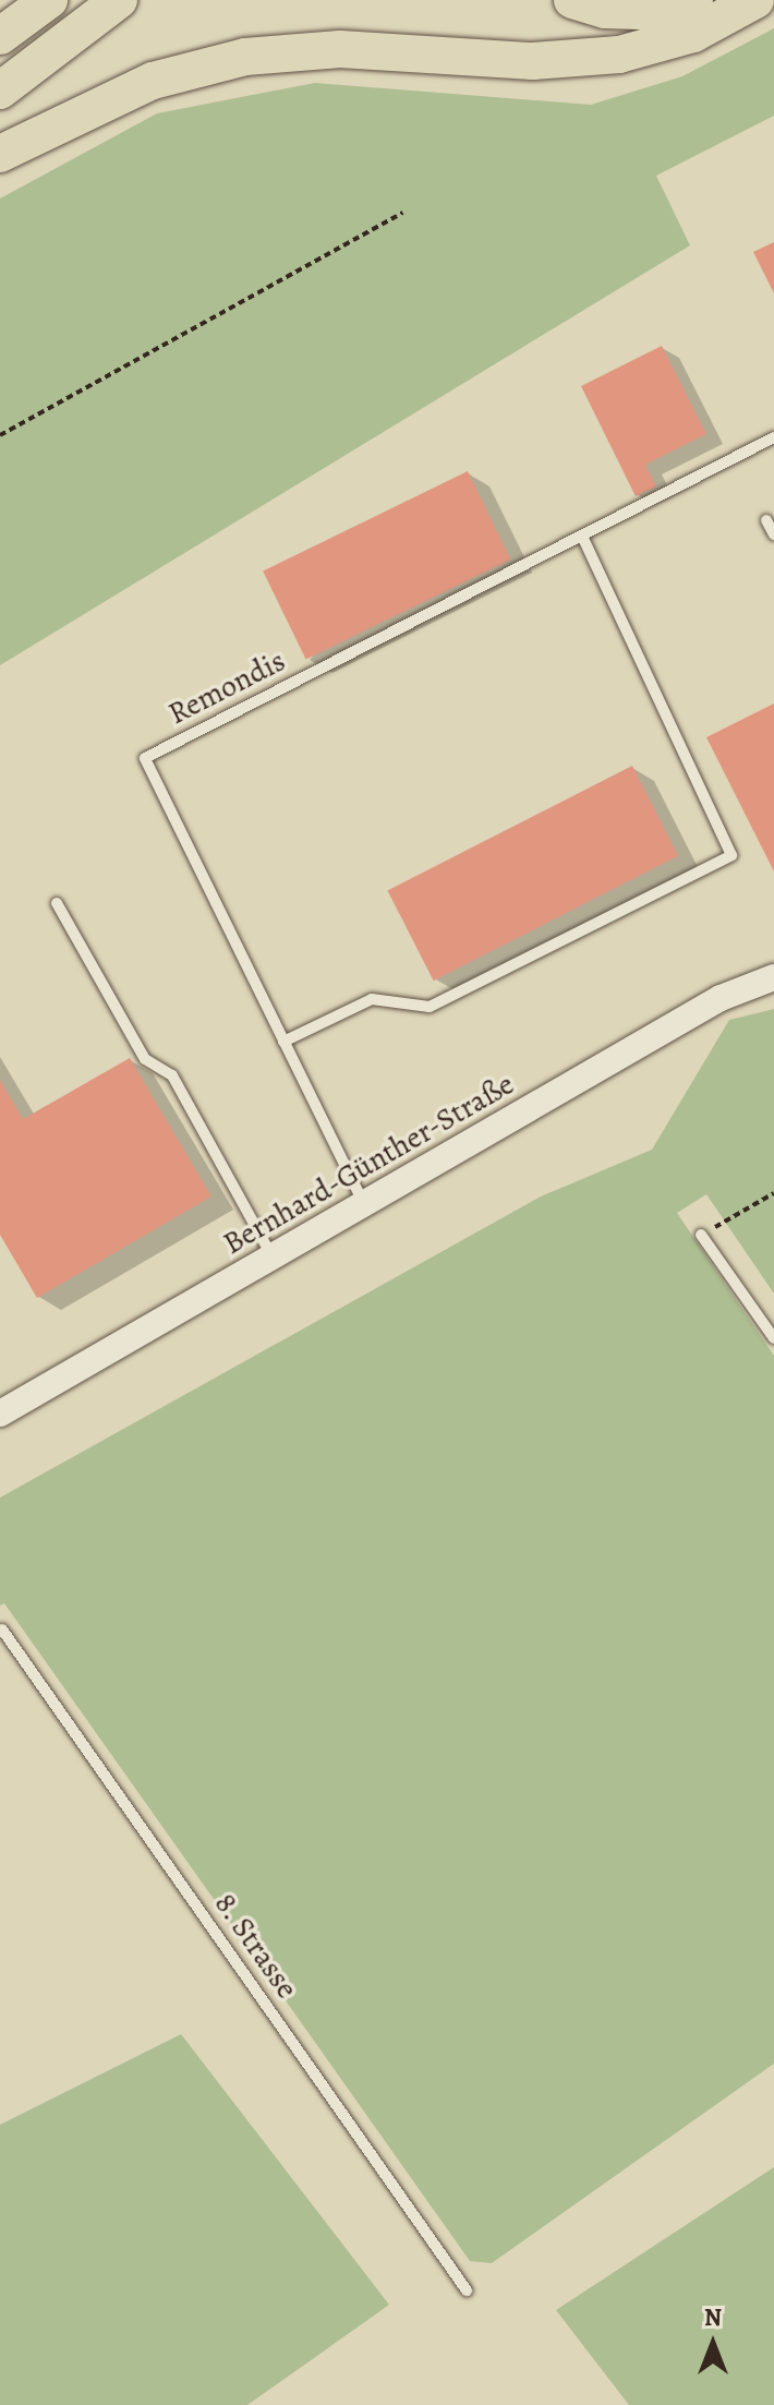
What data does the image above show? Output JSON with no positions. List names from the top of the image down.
{
  "streets": {
    "street": ["Bernhard-Günther-Straße"],
    "lane": ["Remondis", "8. Strasse"]
  },
  "crossings": [
    ["Remondis", "Bernhard-Günther-Straße"]
  ],
  "north": "top"
}
